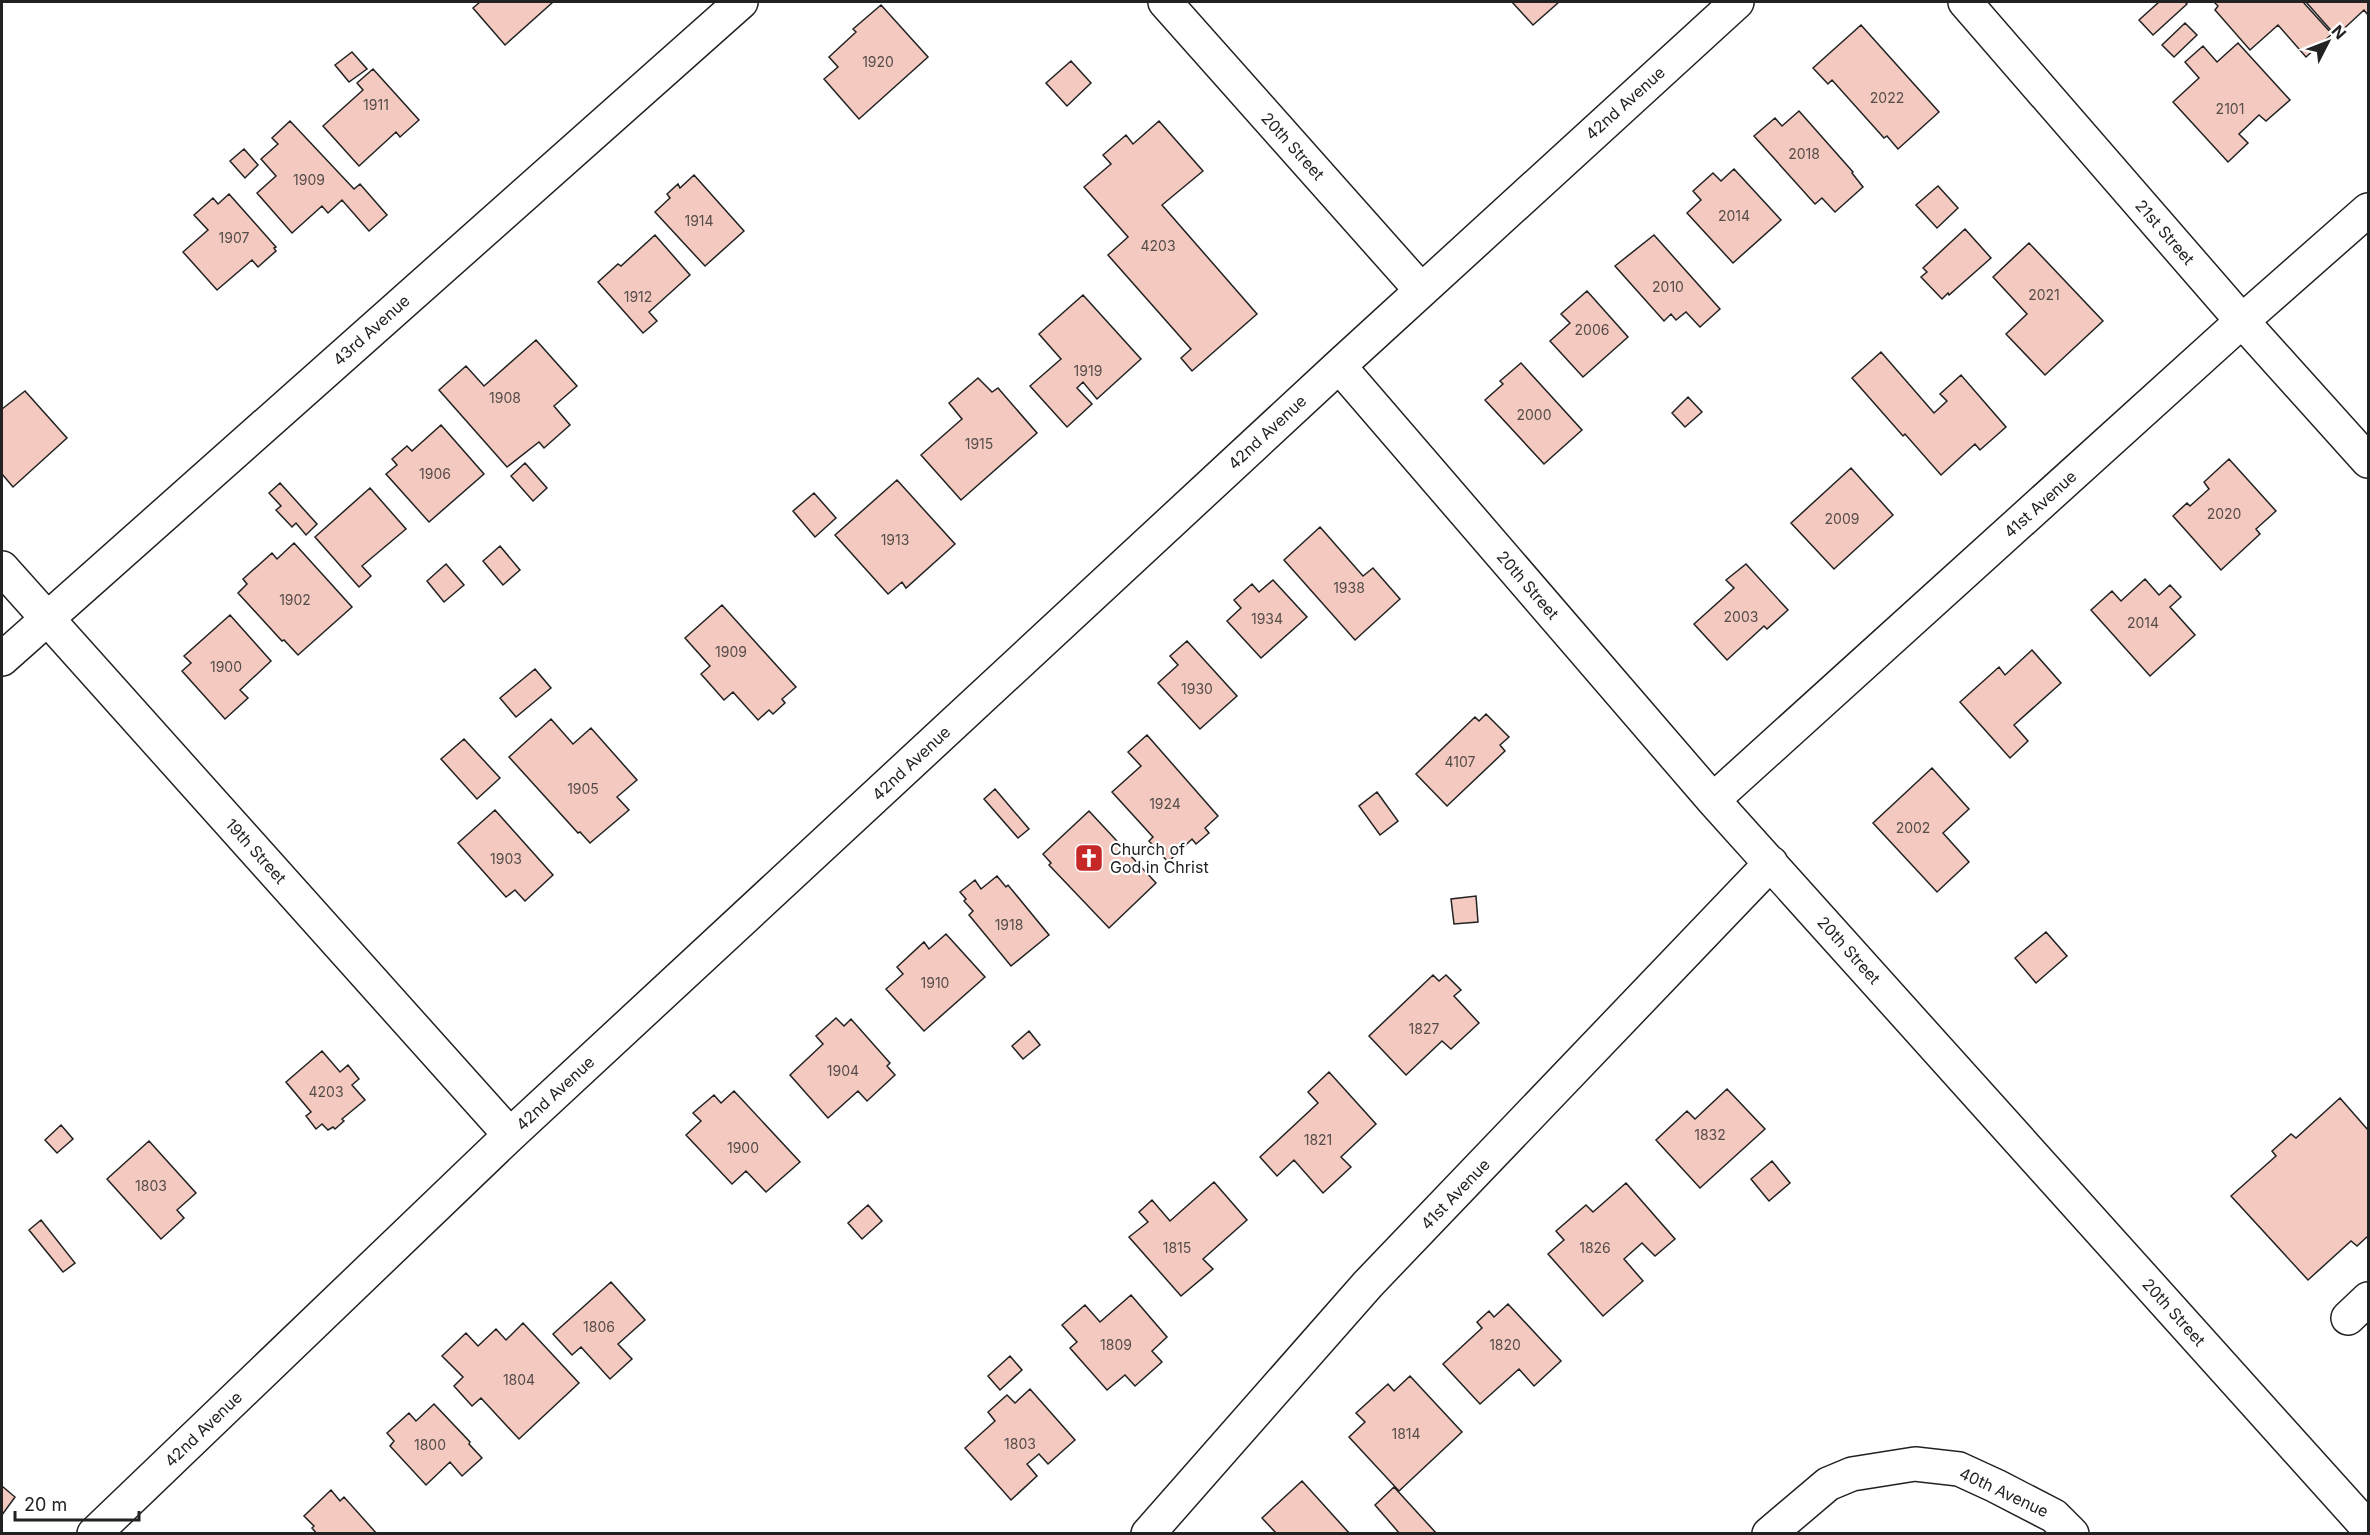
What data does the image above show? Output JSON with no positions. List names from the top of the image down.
{
  "streets": {
    "street": [
      "42nd Avenue",
      "20th Street",
      "21st Street",
      "43rd Avenue",
      "41st Avenue",
      "19th Street",
      "40th Avenue"
    ]
  },
  "crossings": [
    ["42nd Avenue", "20th Street"],
    ["42nd Avenue", "19th Street"],
    ["20th Street", "41st Avenue"],
    ["21st Street", "41st Avenue"],
    ["43rd Avenue", "19th Street"]
  ],
  "places": {
    "church": ["Church of God in Christ"]
  },
  "house_numbers": [
    "1920",
    "2022",
    "1911",
    "2101",
    "2018",
    "1909",
    "2014",
    "1914",
    "1907",
    "4203",
    "2010",
    "2021",
    "1912",
    "2006",
    "1919",
    "1908",
    "2000",
    "1915",
    "1906",
    "2020",
    "2009",
    "1913",
    "1938",
    "1902",
    "2003",
    "1934",
    "2014",
    "1909",
    "1900",
    "1930",
    "4107",
    "1905",
    "1924",
    "2002",
    "1903",
    "1918",
    "1910",
    "1827",
    "1904",
    "4203",
    "1832",
    "1821",
    "1900",
    "1803",
    "1815",
    "1826",
    "1806",
    "1809",
    "1820",
    "1804",
    "1814",
    "1803",
    "1800"
  ],
  "scale_bar": "20 m",
  "north": "top right"
}
